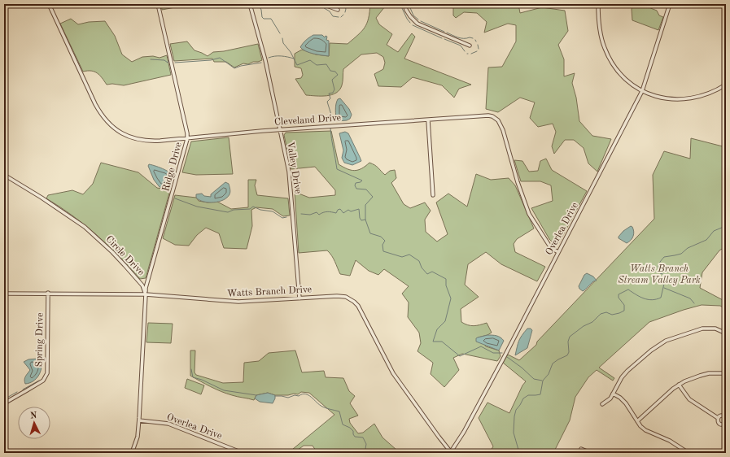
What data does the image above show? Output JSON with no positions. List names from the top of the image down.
{
  "streets": {
    "street": [
      "Cleveland Drive",
      "Ridge Drive",
      "Valley Drive",
      "Overlea Drive",
      "Circle Drive",
      "Watts Branch Drive",
      "Spring Drive"
    ]
  },
  "crossings": [
    ["Cleveland Drive", "Ridge Drive"],
    ["Cleveland Drive", "Valley Drive"],
    ["Cleveland Drive", "Overlea Drive"],
    ["Ridge Drive", "Circle Drive"],
    ["Ridge Drive", "Watts Branch Drive"],
    ["Valley Drive", "Watts Branch Drive"],
    ["Overlea Drive", "Watts Branch Drive"],
    ["Circle Drive", "Watts Branch Drive"],
    ["Watts Branch Drive", "Spring Drive"]
  ],
  "parks": ["Watts Branch Stream Valley Park"],
  "north": "top"
}
